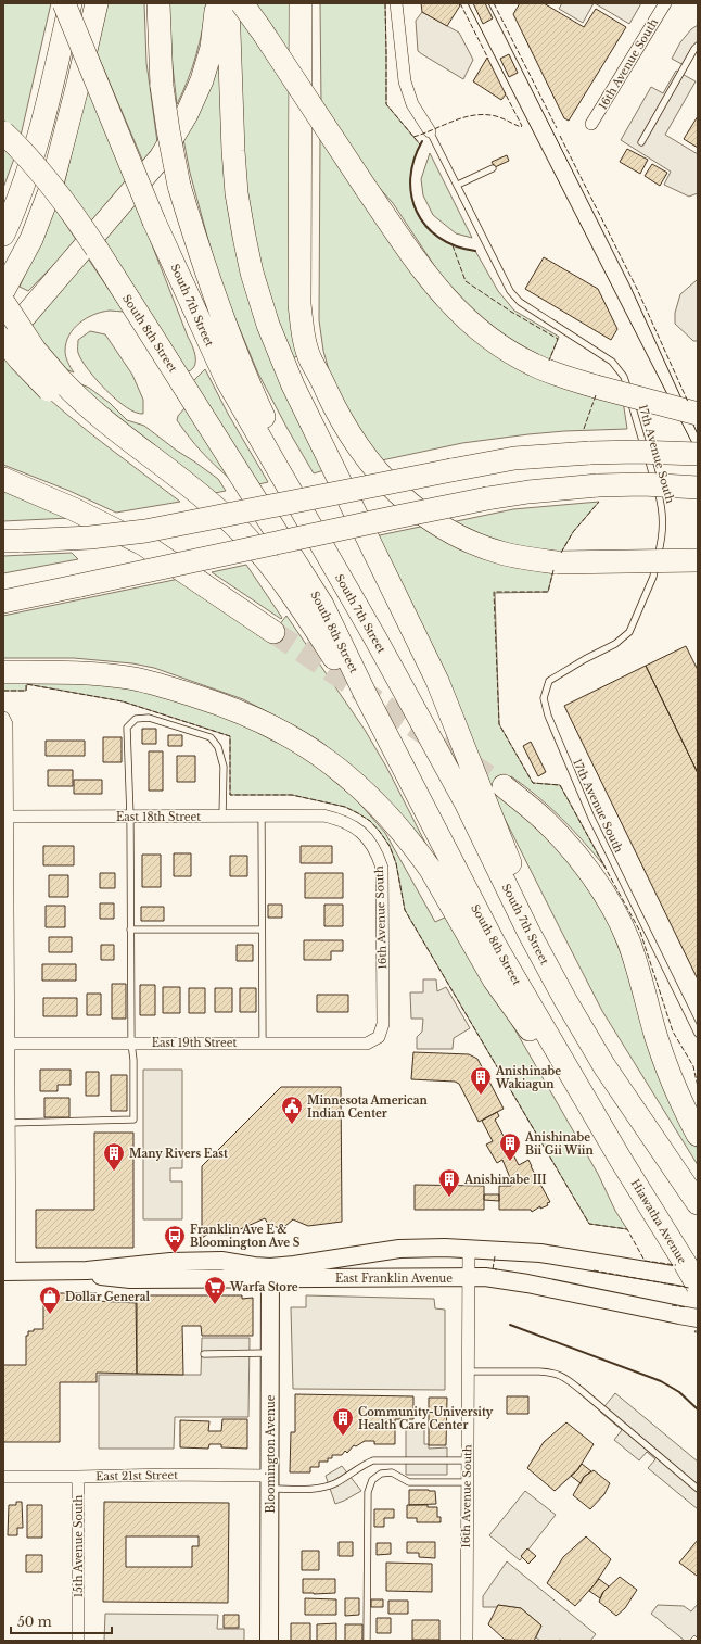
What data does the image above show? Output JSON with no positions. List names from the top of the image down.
{
  "streets": {
    "highway": ["South 7th Street", "South 8th Street", "Hiawatha Avenue"],
    "main road": ["East Franklin Avenue", "Bloomington Avenue"],
    "street": [
      "16th Avenue South",
      "East 18th Street",
      "East 19th Street",
      "East 21st Street",
      "15th Avenue South"
    ],
    "lane": ["17th Avenue South"]
  },
  "crossings": [
    ["16th Avenue South", "East 18th Street"],
    ["16th Avenue South", "East 19th Street"],
    ["16th Avenue South", "East Franklin Avenue"],
    ["South 8th Street", "Hiawatha Avenue"],
    ["Hiawatha Avenue", "East Franklin Avenue"],
    ["East Franklin Avenue", "Bloomington Avenue"],
    ["Bloomington Avenue", "East 21st Street"],
    ["East 21st Street", "15th Avenue South"]
  ],
  "places": {
    "building": [
      "Anishinabe Wakiagun",
      "Anishinabe Bii Gii Wiin",
      "Many Rivers East",
      "Anishinabe III",
      "Community-University Health Care Center"
    ],
    "public building": ["Minnesota American Indian Center"],
    "bus stop": ["Franklin Ave E & Bloomington Ave S"],
    "supermarket": ["Warfa Store"],
    "shop": ["Dollar General"]
  },
  "scale_bar": "50 m"
}
